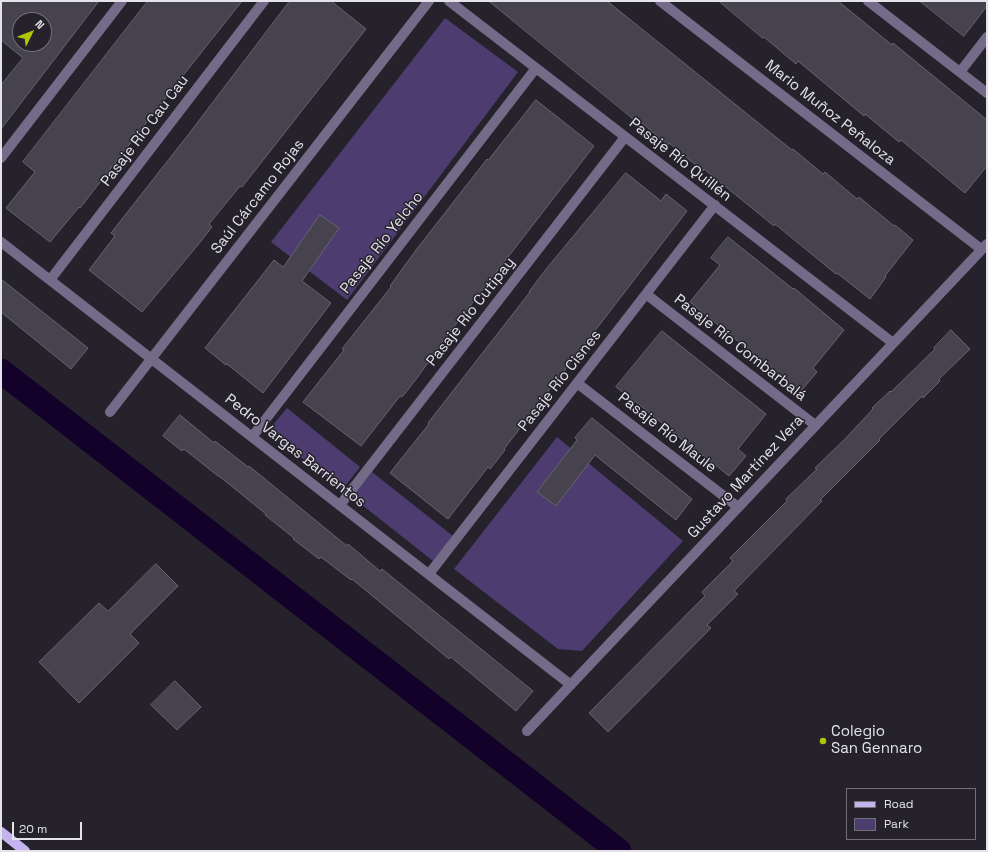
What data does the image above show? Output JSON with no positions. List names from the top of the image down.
{
  "streets": {
    "street": [
      "Mario Muñoz Peñaloza",
      "Pasaje Río Cau Cau",
      "Pasaje Río Quillén",
      "Saúl Cárcamo Rojas",
      "Pasaje Río Yelcho",
      "Pasaje Río Cutipay",
      "Pasaje Río Combarbalá",
      "Pasaje Río Cisnes",
      "Pasaje Río Maule",
      "Pedro Vargas Barrientos",
      "Gustavo Martínez Vera"
    ]
  },
  "crossings": [
    ["Mario Muñoz Peñaloza", "Gustavo Martínez Vera"],
    ["Pasaje Río Cau Cau", "Pedro Vargas Barrientos"],
    ["Pasaje Río Quillén", "Pasaje Río Yelcho"],
    ["Pasaje Río Quillén", "Pasaje Río Cutipay"],
    ["Pasaje Río Quillén", "Pasaje Río Cisnes"],
    ["Pasaje Río Quillén", "Gustavo Martínez Vera"],
    ["Saúl Cárcamo Rojas", "Pedro Vargas Barrientos"],
    ["Pasaje Río Yelcho", "Pedro Vargas Barrientos"],
    ["Pasaje Río Cutipay", "Pedro Vargas Barrientos"],
    ["Pasaje Río Combarbalá", "Pasaje Río Cisnes"],
    ["Pasaje Río Combarbalá", "Gustavo Martínez Vera"],
    ["Pasaje Río Cisnes", "Pasaje Río Maule"],
    ["Pasaje Río Cisnes", "Pedro Vargas Barrientos"],
    ["Pasaje Río Maule", "Gustavo Martínez Vera"],
    ["Pedro Vargas Barrientos", "Gustavo Martínez Vera"]
  ],
  "places": ["Colegio San Gennaro"],
  "legend": ["Road", "Park"],
  "scale_bar": "20 m",
  "north": "top right"
}
